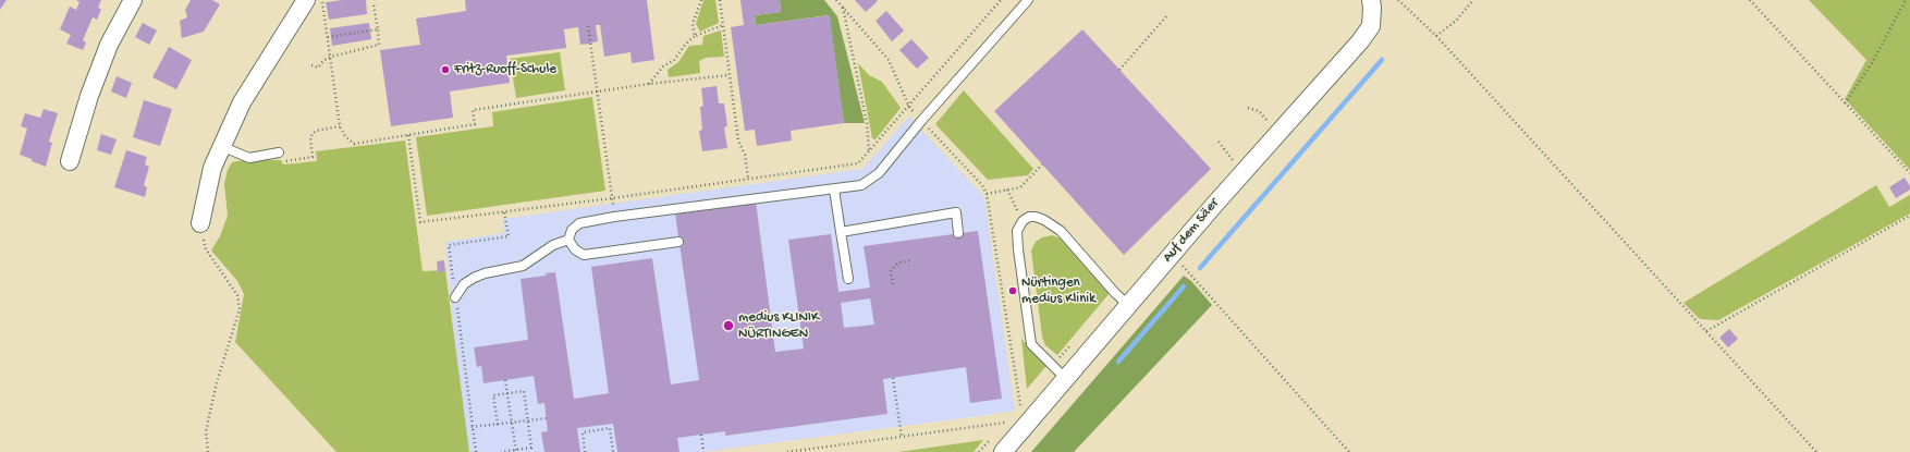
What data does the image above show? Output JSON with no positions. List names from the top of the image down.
{
  "streets": {
    "street": ["Auf dem Säer"]
  },
  "places": ["Fritz-Ruoff-Schule", "Nürtingen medius Klinik", "medius KLINIK NÜRTINGEN"]
}
